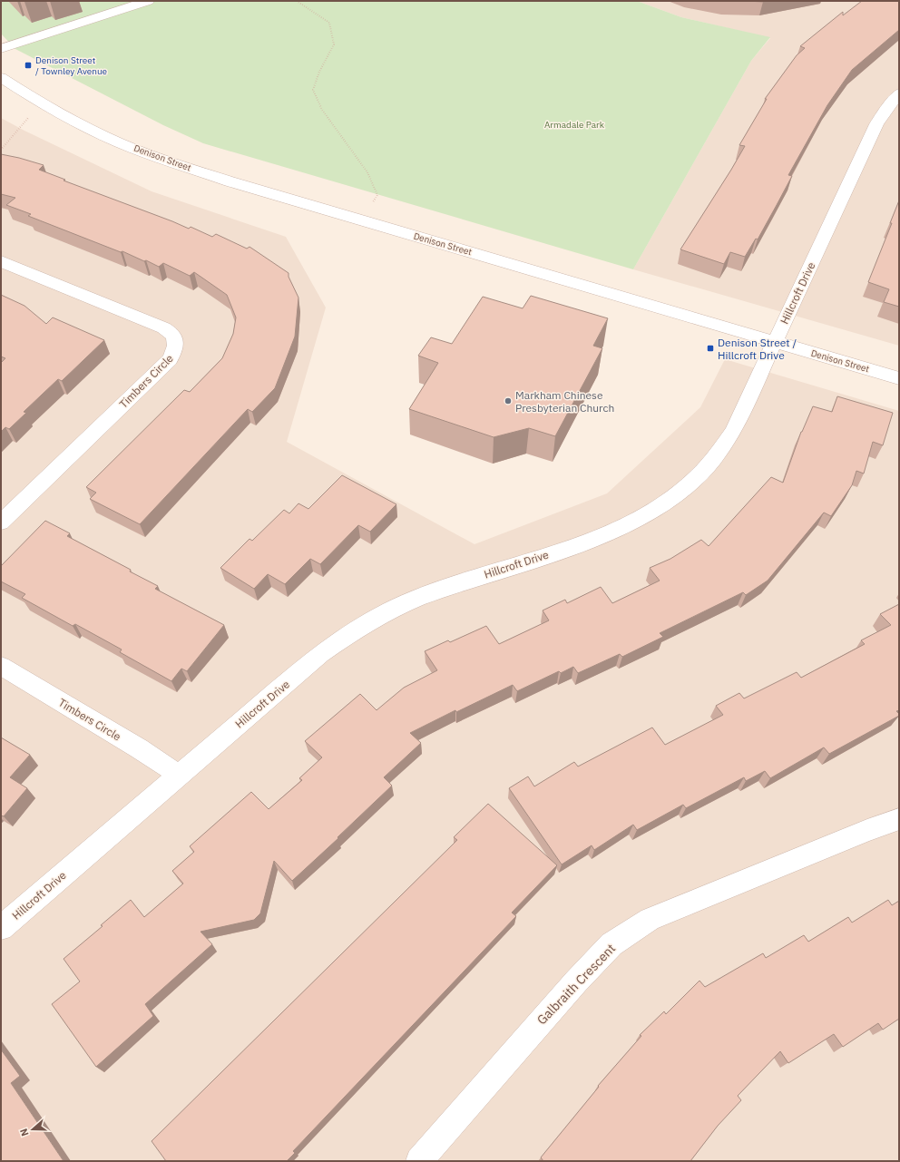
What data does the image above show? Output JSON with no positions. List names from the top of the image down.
{
  "streets": {
    "street": [
      "Denison Street",
      "Hillcroft Drive",
      "Timbers Circle",
      "Galbraith Crescent"
    ]
  },
  "crossings": [
    ["Denison Street", "Hillcroft Drive"],
    ["Hillcroft Drive", "Timbers Circle"]
  ],
  "parks": ["Armadale Park"],
  "places": {
    "transit": ["Denison Street / Townley Avenue", "Denison Street / Hillcroft Drive"],
    "other": ["Markham Chinese Presbyterian Church"]
  },
  "north": "left"
}
